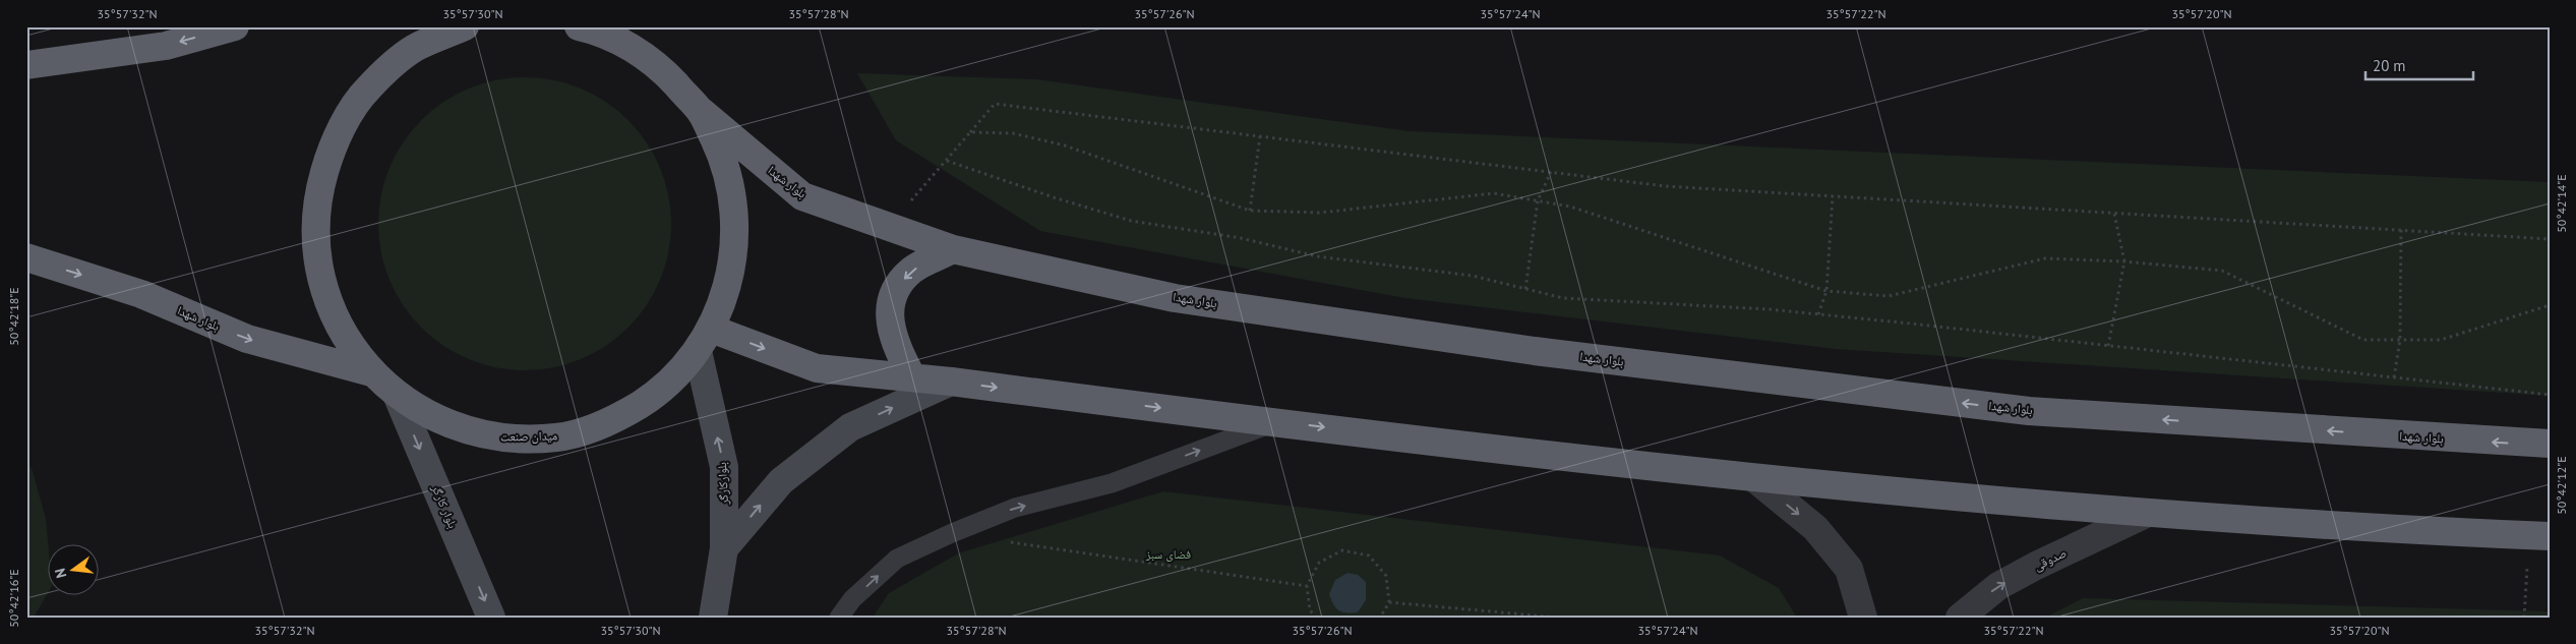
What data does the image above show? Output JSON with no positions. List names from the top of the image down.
{
  "streets": {
    "highway": ["بلوار شهدا", "میدان صنعت"],
    "main road": ["بلوارکارگر", "بلوار کارگر"],
    "street": ["صدوقی"]
  },
  "crossings": [
    ["بلوار شهدا", "میدان صنعت"],
    ["میدان صنعت", "بلوارکارگر"],
    ["میدان صنعت", "بلوار کارگر"]
  ],
  "one_way": ["بلوارکارگر", "بلوار کارگر", "صدوقی"],
  "parks": ["فضای سبز"],
  "scale_bar": "20 m",
  "north": "left",
  "coordinates": [
    "35°57'32\"N",
    "35°57'30\"N",
    "35°57'28\"N",
    "35°57'26\"N",
    "35°57'24\"N",
    "35°57'22\"N",
    "35°57'20\"N",
    "50°42'14\"E",
    "50°42'18\"E",
    "50°42'12\"E",
    "50°42'16\"E"
  ]
}
